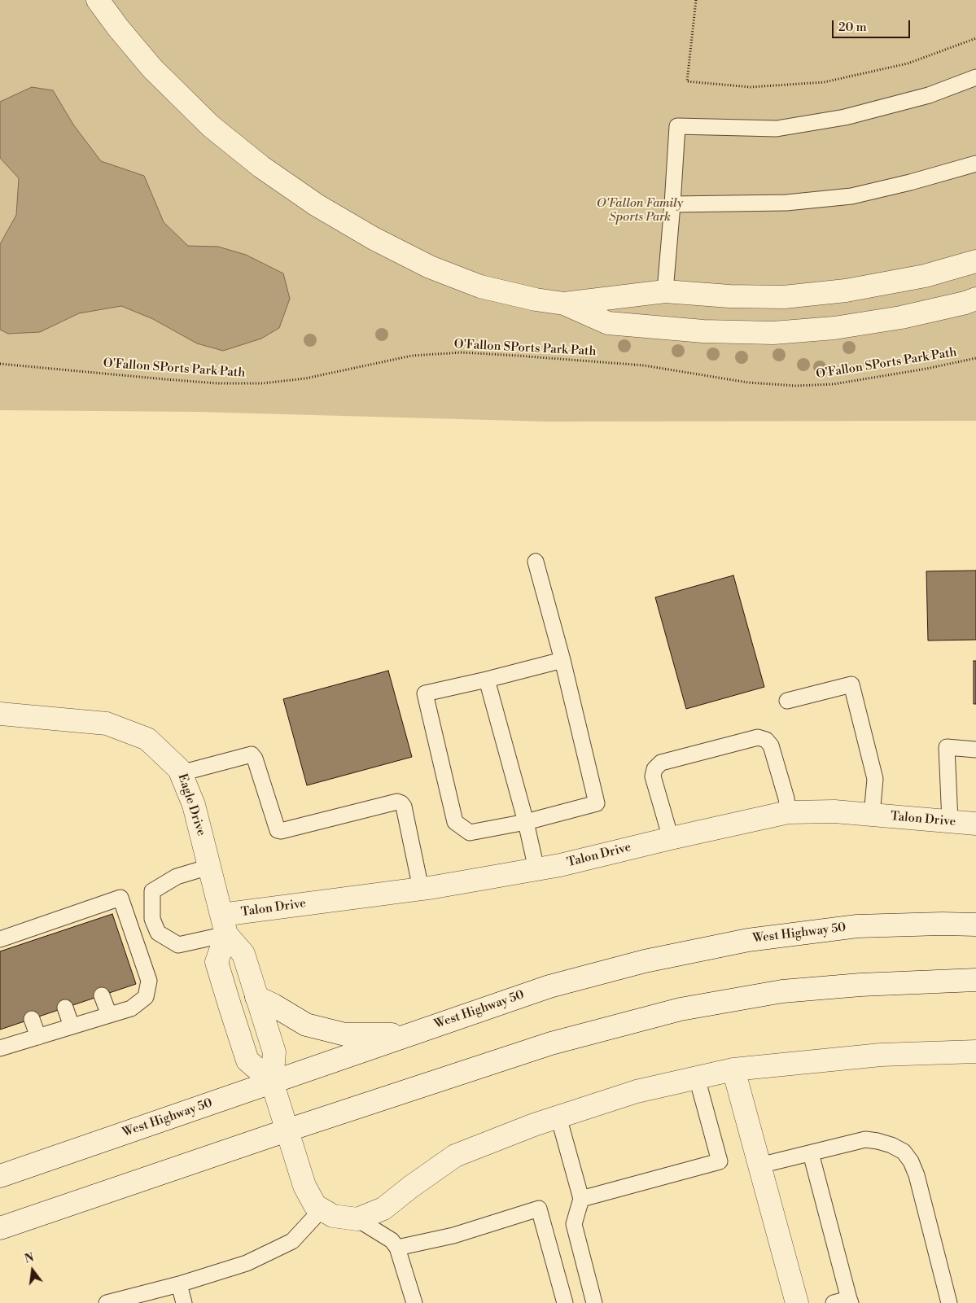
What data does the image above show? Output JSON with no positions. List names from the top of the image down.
{
  "streets": {
    "street": ["Eagle Drive", "Talon Drive", "West Highway 50"],
    "path": ["O'Fallon SPorts Park Path"]
  },
  "crossings": [
    ["Eagle Drive", "Talon Drive"],
    ["Eagle Drive", "West Highway 50"]
  ],
  "parks": ["O'Fallon Family Sports Park"],
  "scale_bar": "20 m",
  "north": "top"
}
